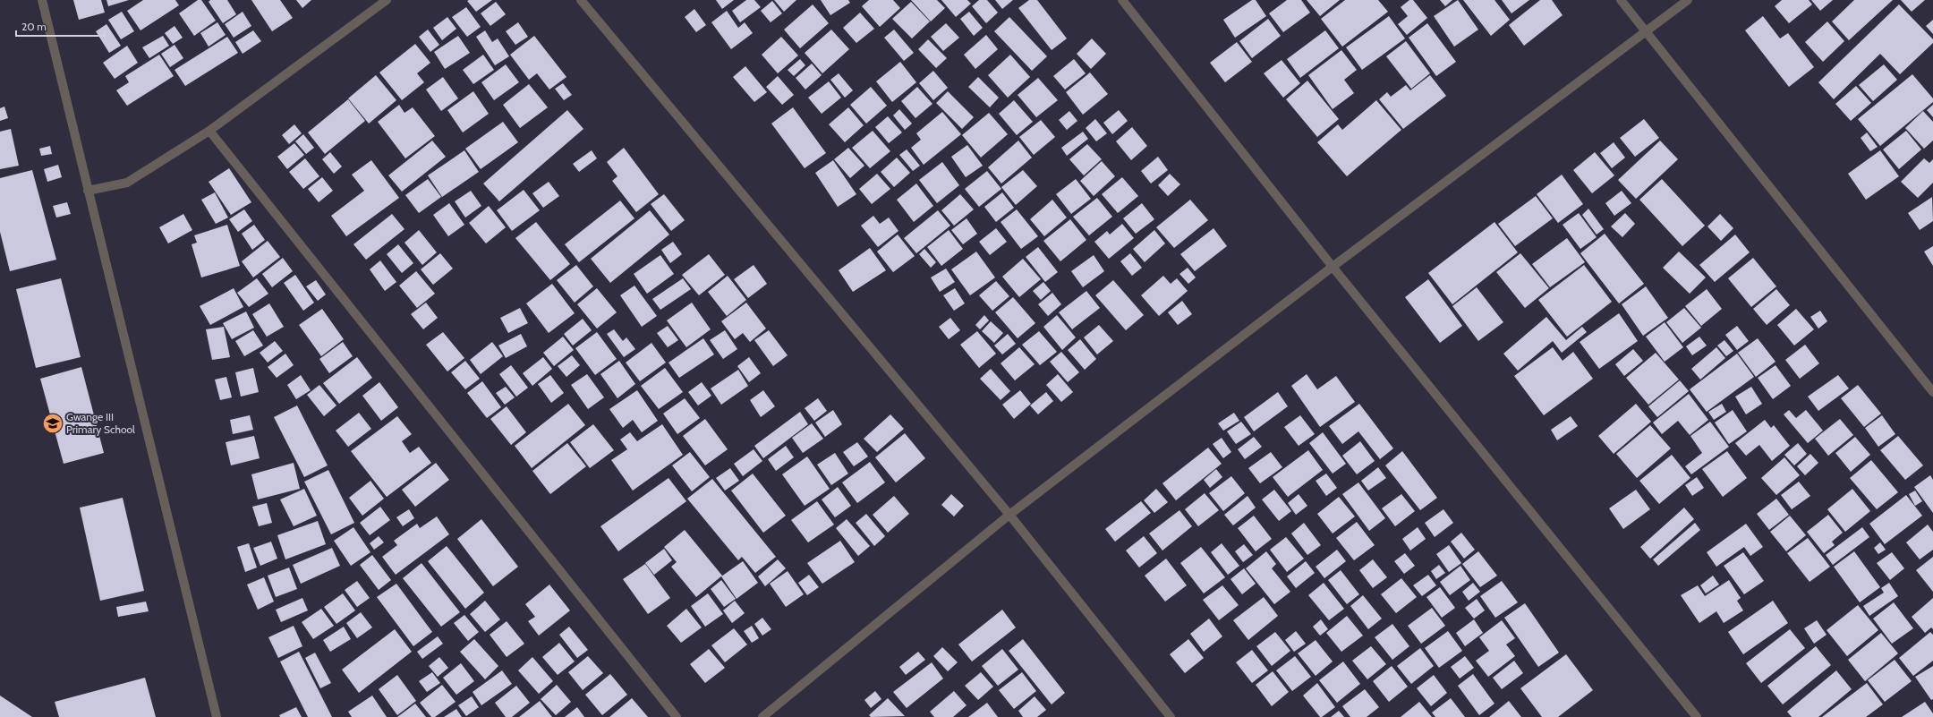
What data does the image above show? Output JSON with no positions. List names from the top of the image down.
{
  "places": {
    "school or university": ["Gwange III Primary School"]
  },
  "scale_bar": "20 m"
}
